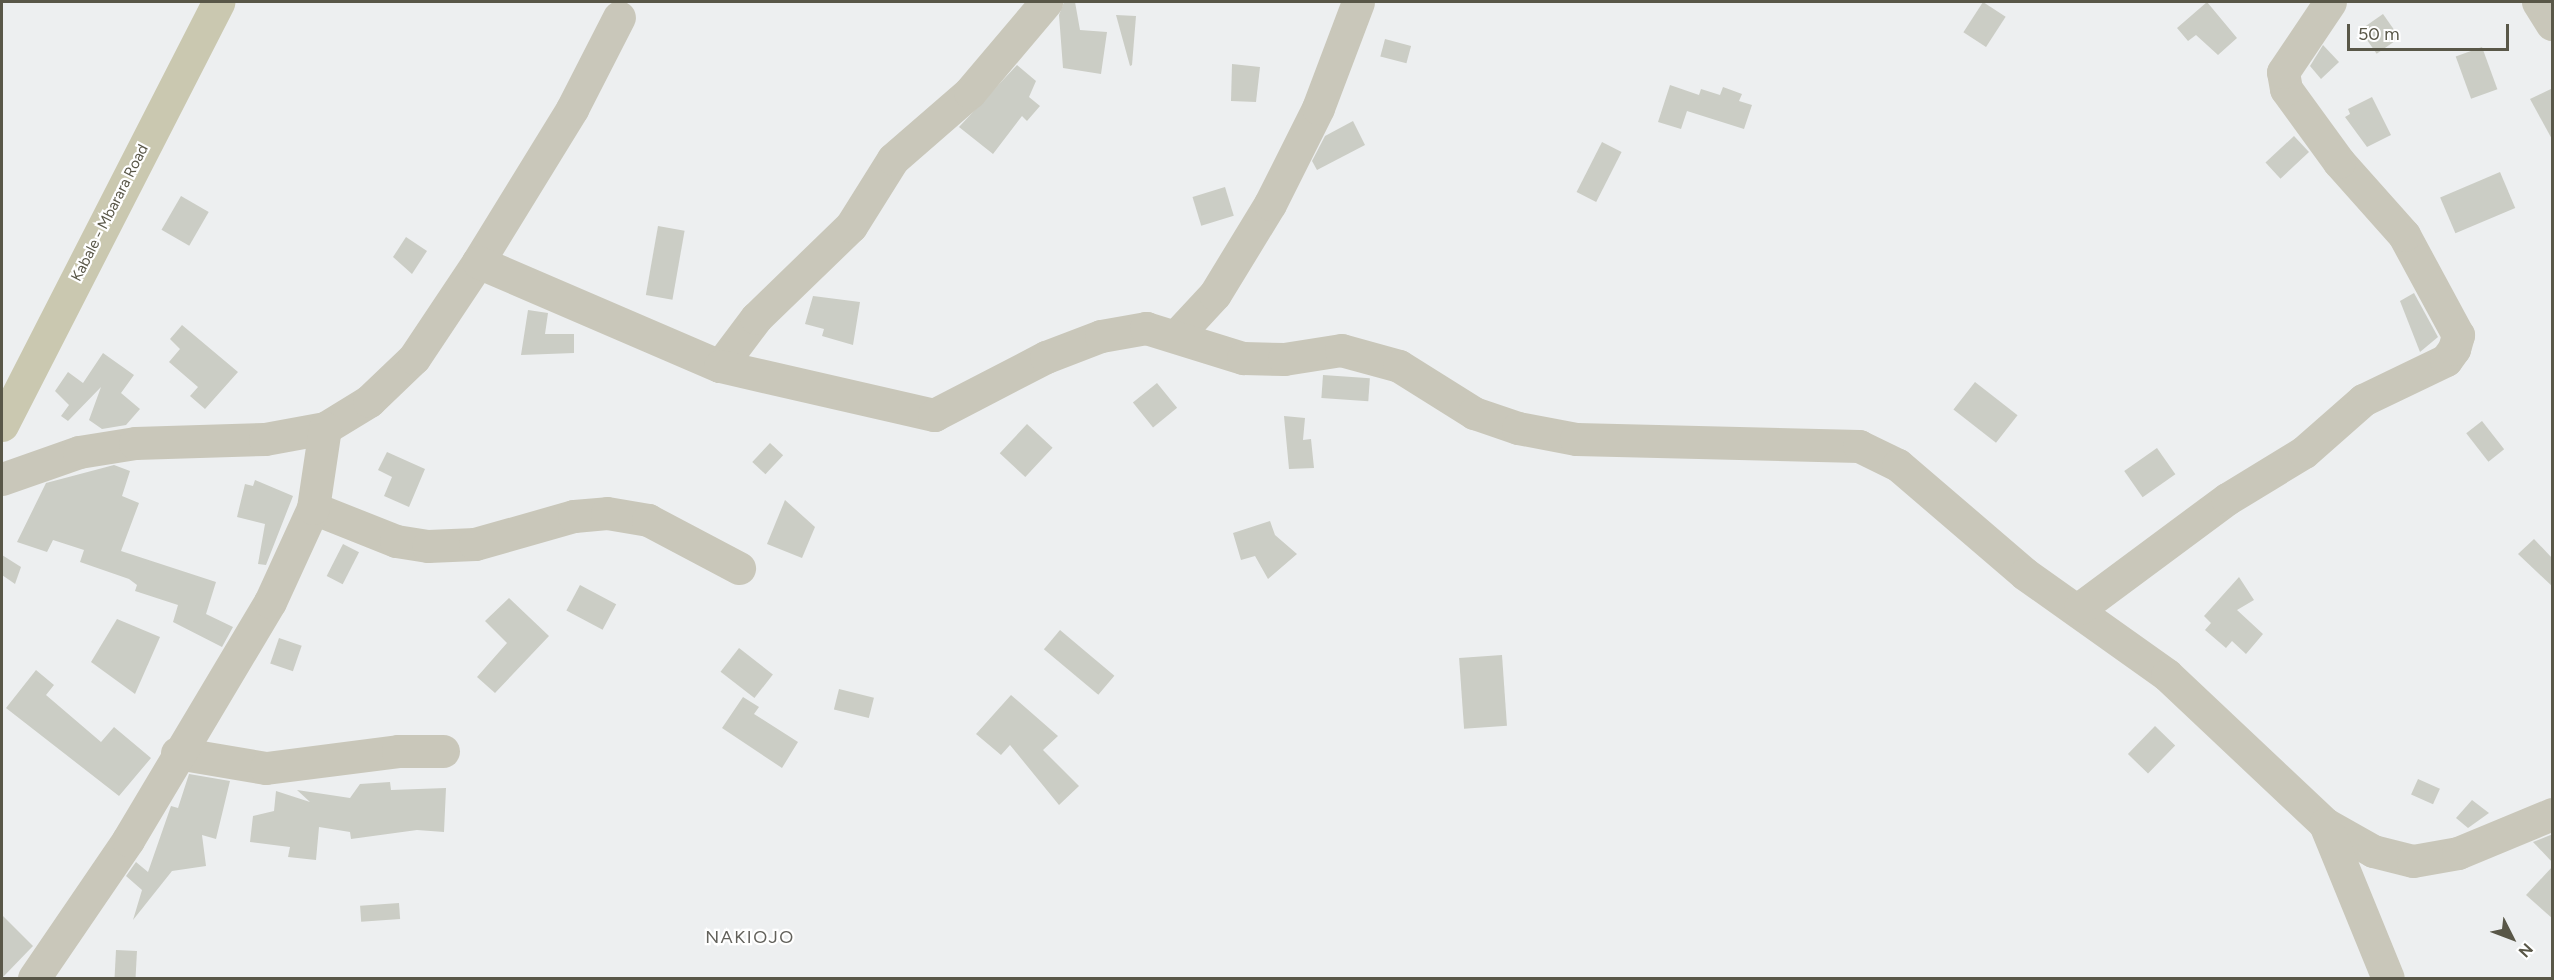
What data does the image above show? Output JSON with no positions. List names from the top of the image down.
{
  "streets": {
    "main road": ["Kabale - Mbarara Road"]
  },
  "districts": ["NAKIOJO"],
  "scale_bar": "50 m",
  "north": "bottom right"
}
